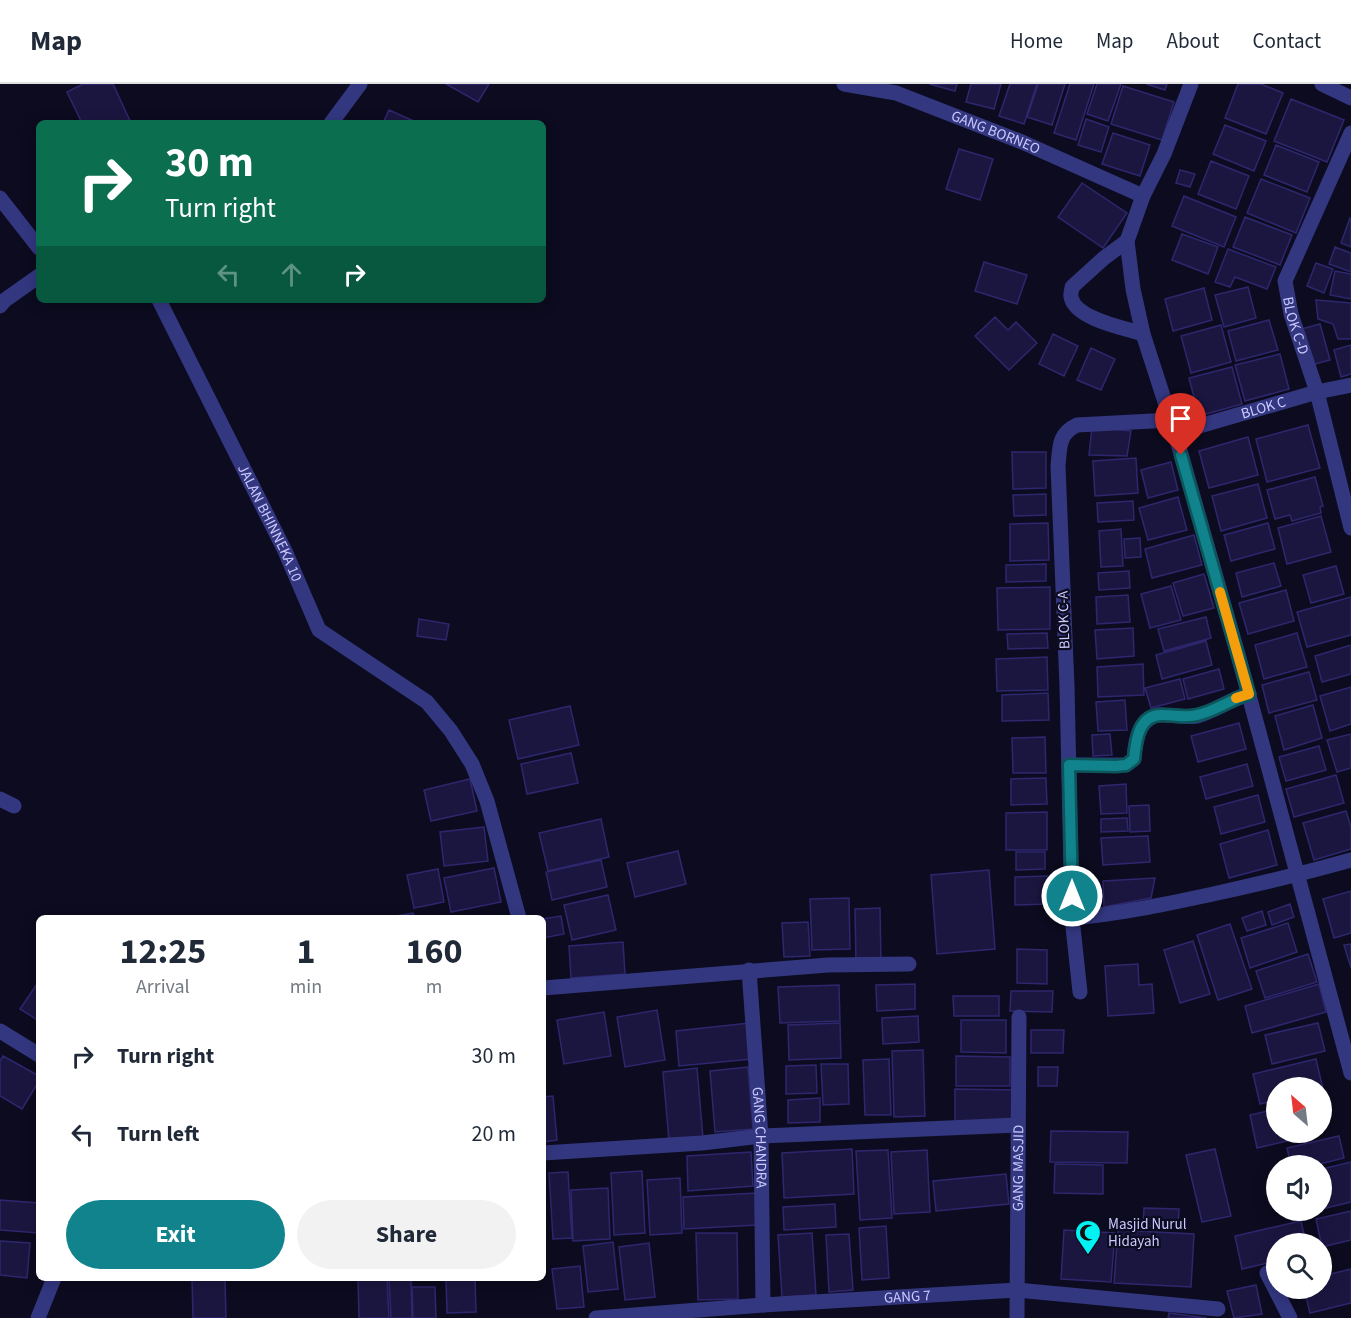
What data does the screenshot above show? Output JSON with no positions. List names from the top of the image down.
{
  "streets": {
    "street": [
      "GANG BORNEO",
      "BLOK C-D",
      "BLOK C",
      "JALAN BHINNEKA 10",
      "BLOK C-A",
      "GANG CHANDRA",
      "GANG MASJID",
      "GANG 7"
    ]
  },
  "crossings": [
    ["BLOK C-D", "BLOK C"],
    ["BLOK C", "BLOK C-A"],
    ["GANG CHANDRA", "GANG 7"],
    ["GANG MASJID", "GANG 7"]
  ],
  "places": {
    "mosque": ["Masjid Nurul Hidayah"]
  },
  "north": "top left",
  "page": {
    "header": "Map",
    "nav": [
      "Home",
      "Map",
      "About",
      "Contact"
    ],
    "turn": ["30 m", "Turn right"],
    "eta": [
      "12:25",
      "Arrival",
      "1",
      "min",
      "160",
      "m"
    ],
    "list": [
      {
        "name": "Turn right",
        "value": "30 m"
      },
      {
        "name": "Turn left",
        "value": "20 m"
      }
    ],
    "buttons": ["Exit", "Share"]
  }
}
